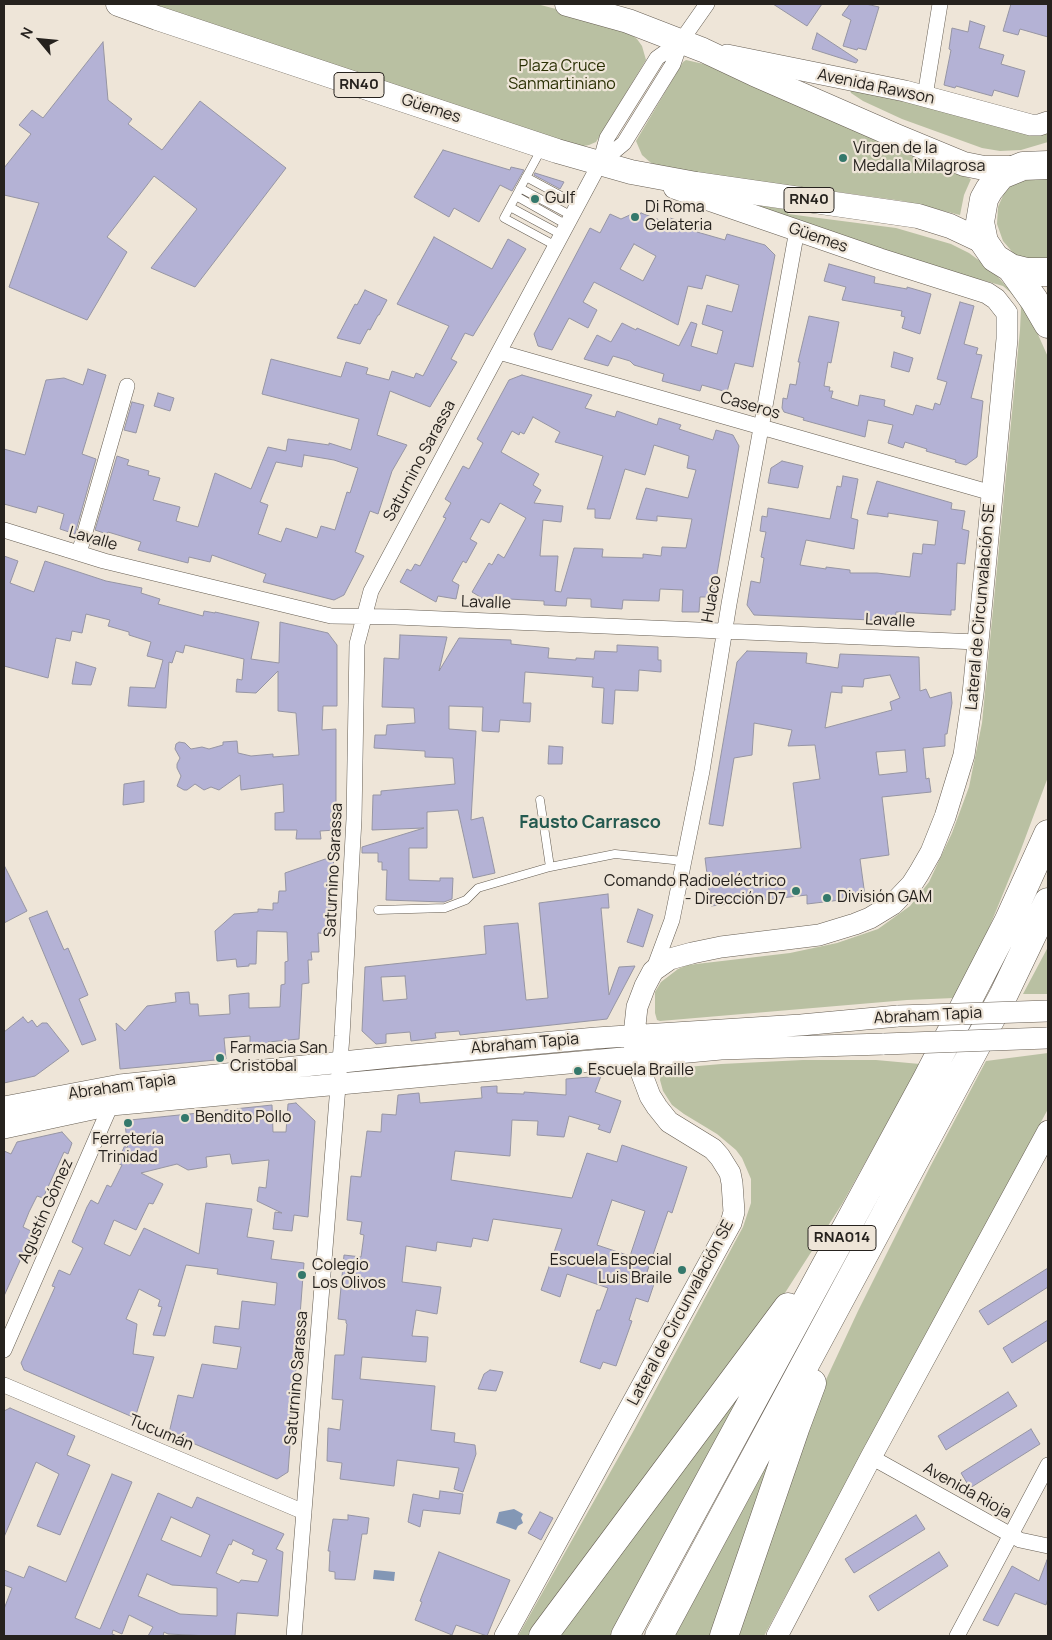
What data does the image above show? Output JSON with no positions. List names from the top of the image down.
{
  "streets": {
    "highway": ["RN40", "RNA014"],
    "main road": ["Avenida Rawson", "Güemes"],
    "street": [
      "Caseros",
      "Saturnino Sarassa",
      "Lavalle",
      "Huaco",
      "Lateral de Circunvalación SE",
      "Abraham Tapia",
      "Agustín Gómez",
      "Tucumán",
      "Avenida Rioja"
    ]
  },
  "crossings": [
    ["RN40", "Güemes"],
    ["Avenida Rawson", "Saturnino Sarassa"],
    ["Güemes", "Saturnino Sarassa"],
    ["Güemes", "Huaco"],
    ["Güemes", "Lateral de Circunvalación SE"],
    ["Caseros", "Saturnino Sarassa"],
    ["Caseros", "Huaco"],
    ["Caseros", "Lateral de Circunvalación SE"],
    ["Saturnino Sarassa", "Lavalle"],
    ["Saturnino Sarassa", "Abraham Tapia"],
    ["Saturnino Sarassa", "Tucumán"],
    ["Lavalle", "Huaco"],
    ["Lavalle", "Lateral de Circunvalación SE"],
    ["Huaco", "Lateral de Circunvalación SE"],
    ["Lateral de Circunvalación SE", "Abraham Tapia"],
    ["Abraham Tapia", "Agustín Gómez"]
  ],
  "districts": ["Fausto Carrasco"],
  "parks": ["Plaza Cruce Sanmartiniano"],
  "places": [
    "Virgen de la Medalla Milagrosa",
    "Gulf",
    "Di Roma Gelateria",
    "Comando Radioeléctrico - Dirección D7",
    "División GAM",
    "Farmacia San Cristobal",
    "Escuela Braille",
    "Bendito Pollo",
    "Ferretería Trinidad",
    "Escuela Especial Luis Braile",
    "Colegio Los Olivos"
  ],
  "north": "top left"
}
